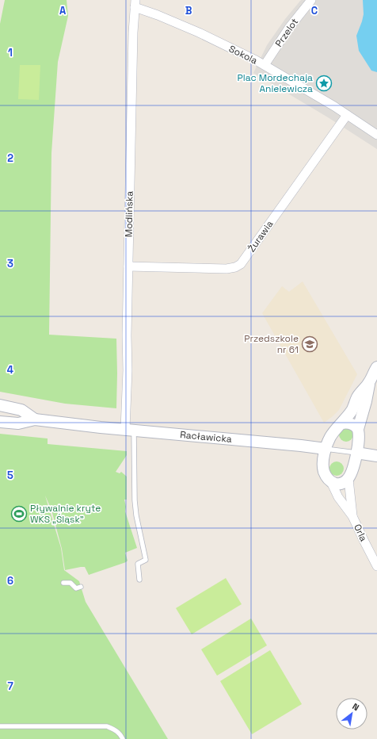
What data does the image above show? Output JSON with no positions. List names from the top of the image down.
{
  "streets": {
    "street": [
      "Przelot",
      "Sokola",
      "Modlińska",
      "Żurawia",
      "Racławicka",
      "Orla"
    ]
  },
  "crossings": [
    ["Przelot", "Sokola"],
    ["Sokola", "Modlińska"],
    ["Sokola", "Żurawia"],
    ["Modlińska", "Żurawia"],
    ["Modlińska", "Racławicka"],
    ["Racławicka", "Orla"]
  ],
  "places": {
    "place": ["Plac Mordechaja Anielewicza"],
    "school or university": ["Przedszkole nr 61"],
    "sports": ["Pływalnie kryte WKS „Śląsk”"]
  },
  "north": "top right",
  "grid": {
    "columns": ["A", "B", "C"],
    "rows": [
      "1",
      "2",
      "3",
      "4",
      "5",
      "6",
      "7"
    ]
  }
}
